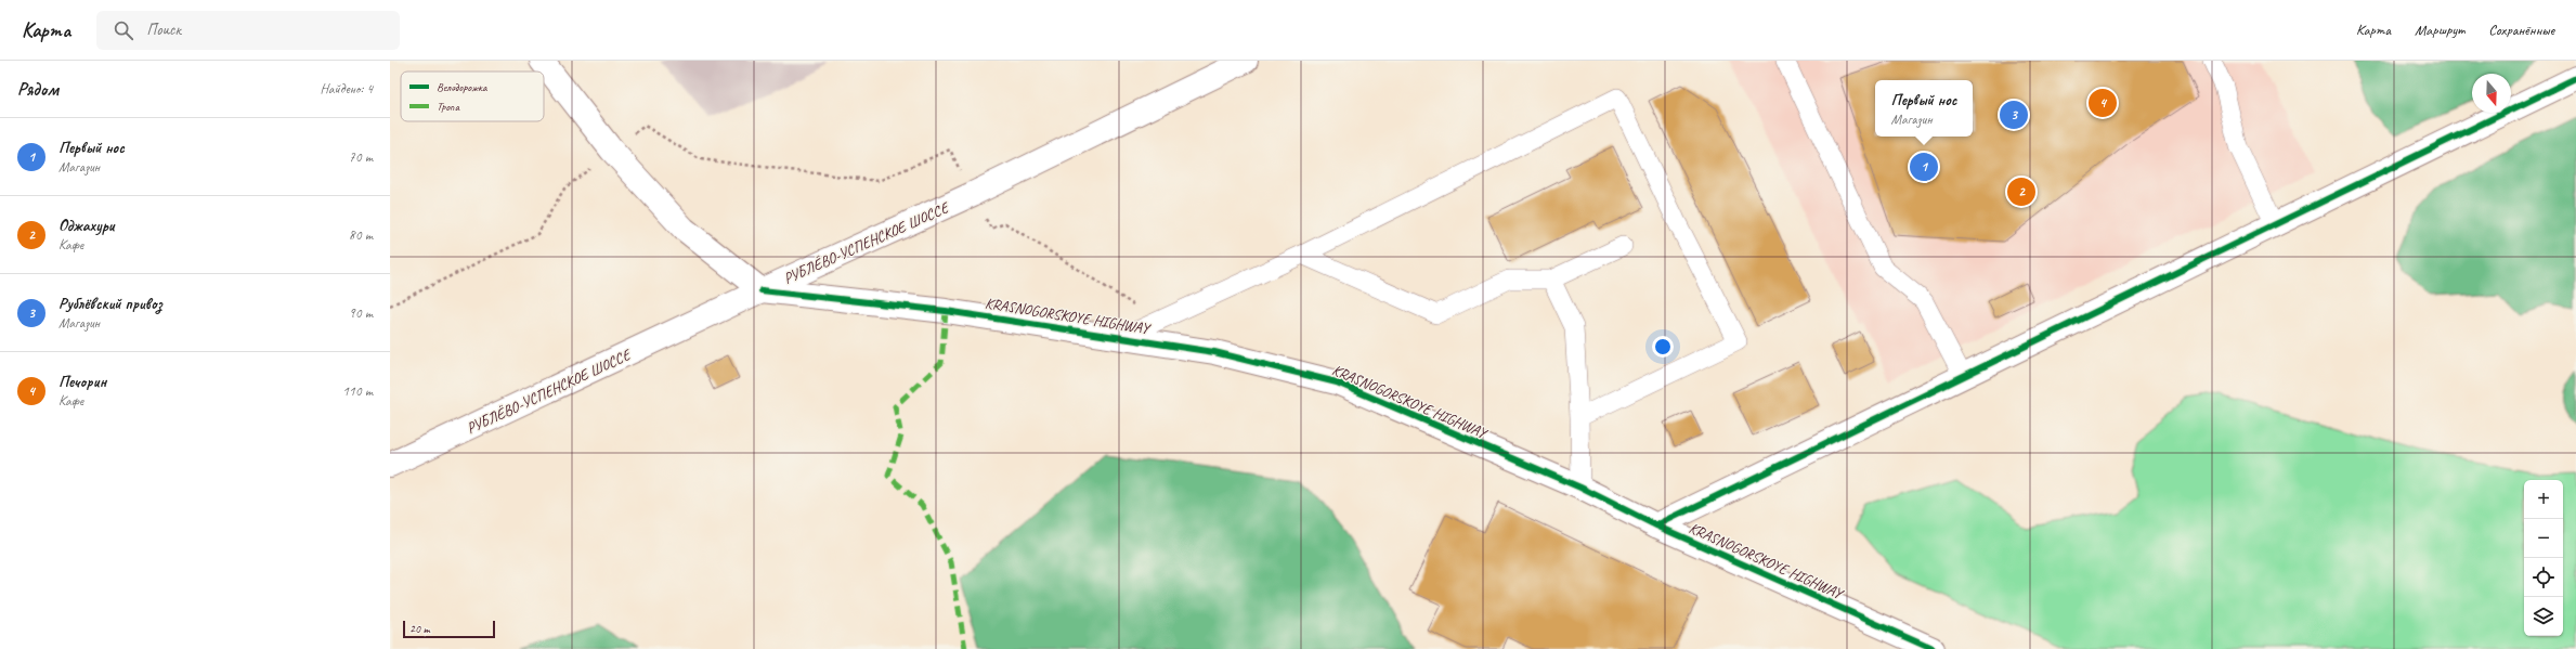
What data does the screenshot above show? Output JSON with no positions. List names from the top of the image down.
{
  "streets": {
    "street": ["РУБЛЁВО-УСПЕНСКОЕ ШОССЕ", "KRASNOGORSKOYE HIGHWAY"]
  },
  "crossings": [
    ["РУБЛЁВО-УСПЕНСКОЕ ШОССЕ", "KRASNOGORSKOYE HIGHWAY"]
  ],
  "legend": ["Велодорожка", "Тропа"],
  "scale_bar": "20 m",
  "north": "bottom",
  "page": {
    "header": "Карта",
    "search": "Поиск",
    "nav": ["Карта", "Маршрут", "Сохранённые"],
    "heading": ["Рядом", "Найдено: 4"],
    "popup": ["Первый нос", "Магазин"],
    "pins": [
      "4",
      "3",
      "1",
      "2"
    ],
    "list": [
      {
        "mark": "1",
        "name": "Первый нос",
        "note": "Магазин",
        "value": "70 m"
      },
      {
        "mark": "2",
        "name": "Оджахури",
        "note": "Кафе",
        "value": "80 m"
      },
      {
        "mark": "3",
        "name": "Рублёвский привоз",
        "note": "Магазин",
        "value": "90 m"
      },
      {
        "mark": "4",
        "name": "Печорин",
        "note": "Кафе",
        "value": "110 m"
      }
    ],
    "map_buttons": ["+", "−"],
    "scale": "20 m"
  }
}
